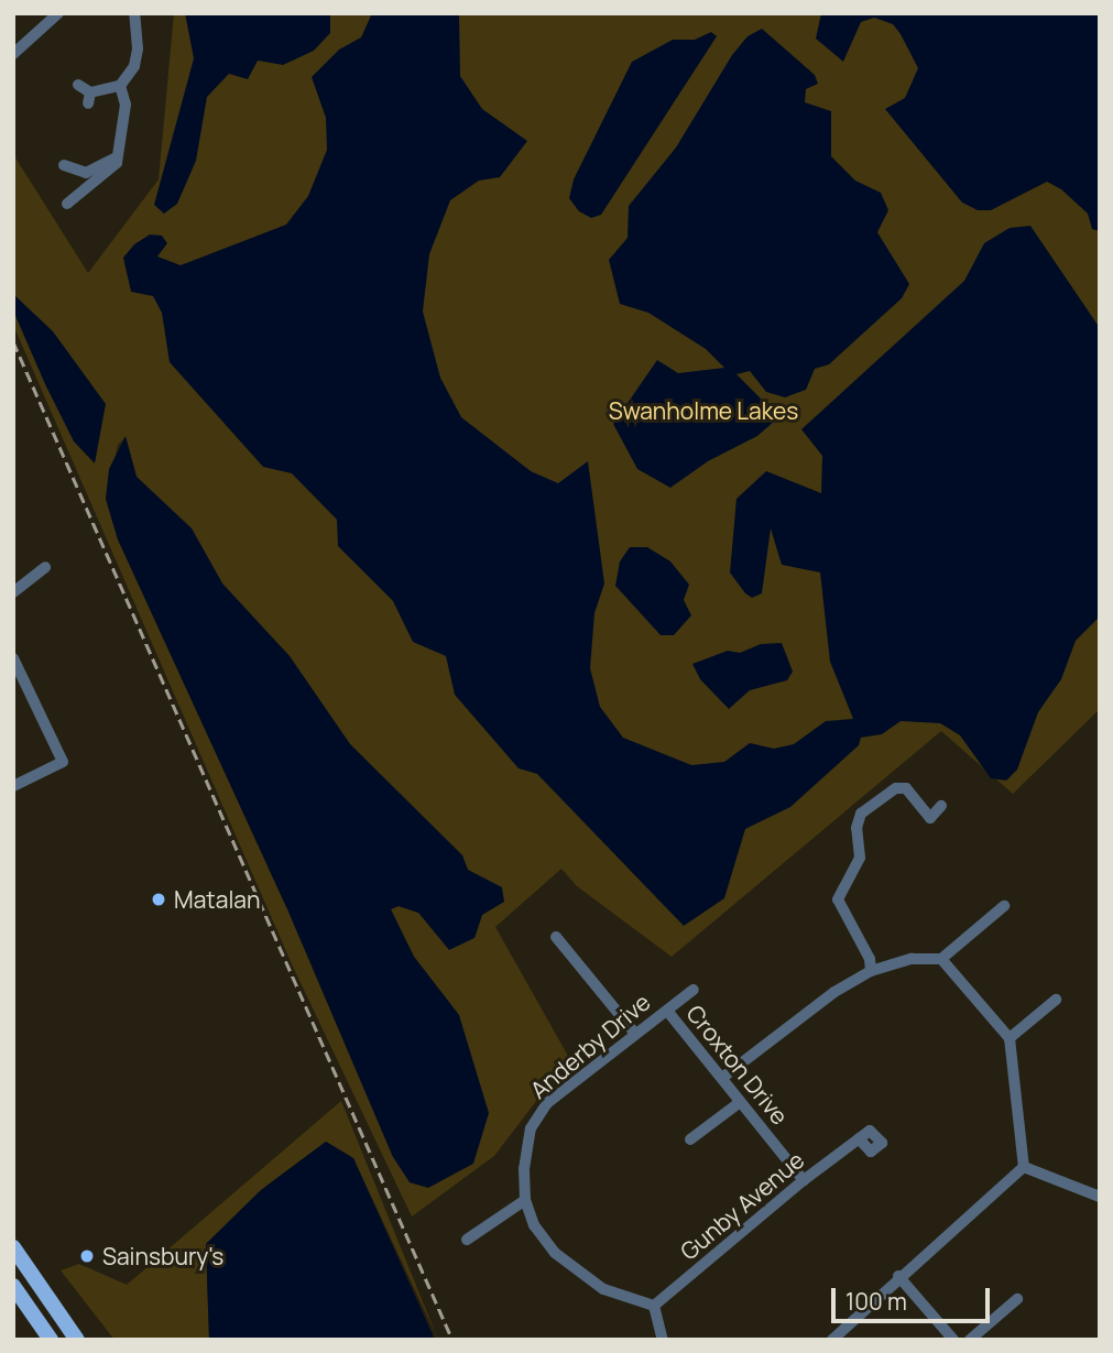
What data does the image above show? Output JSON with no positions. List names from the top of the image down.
{
  "streets": {
    "street": ["Anderby Drive", "Croxton Drive", "Gunby Avenue"]
  },
  "crossings": [
    ["Anderby Drive", "Croxton Drive"],
    ["Anderby Drive", "Gunby Avenue"],
    ["Croxton Drive", "Gunby Avenue"]
  ],
  "parks": ["Swanholme Lakes"],
  "places": ["Matalan", "Sainsbury's"],
  "scale_bar": "100 m"
}
